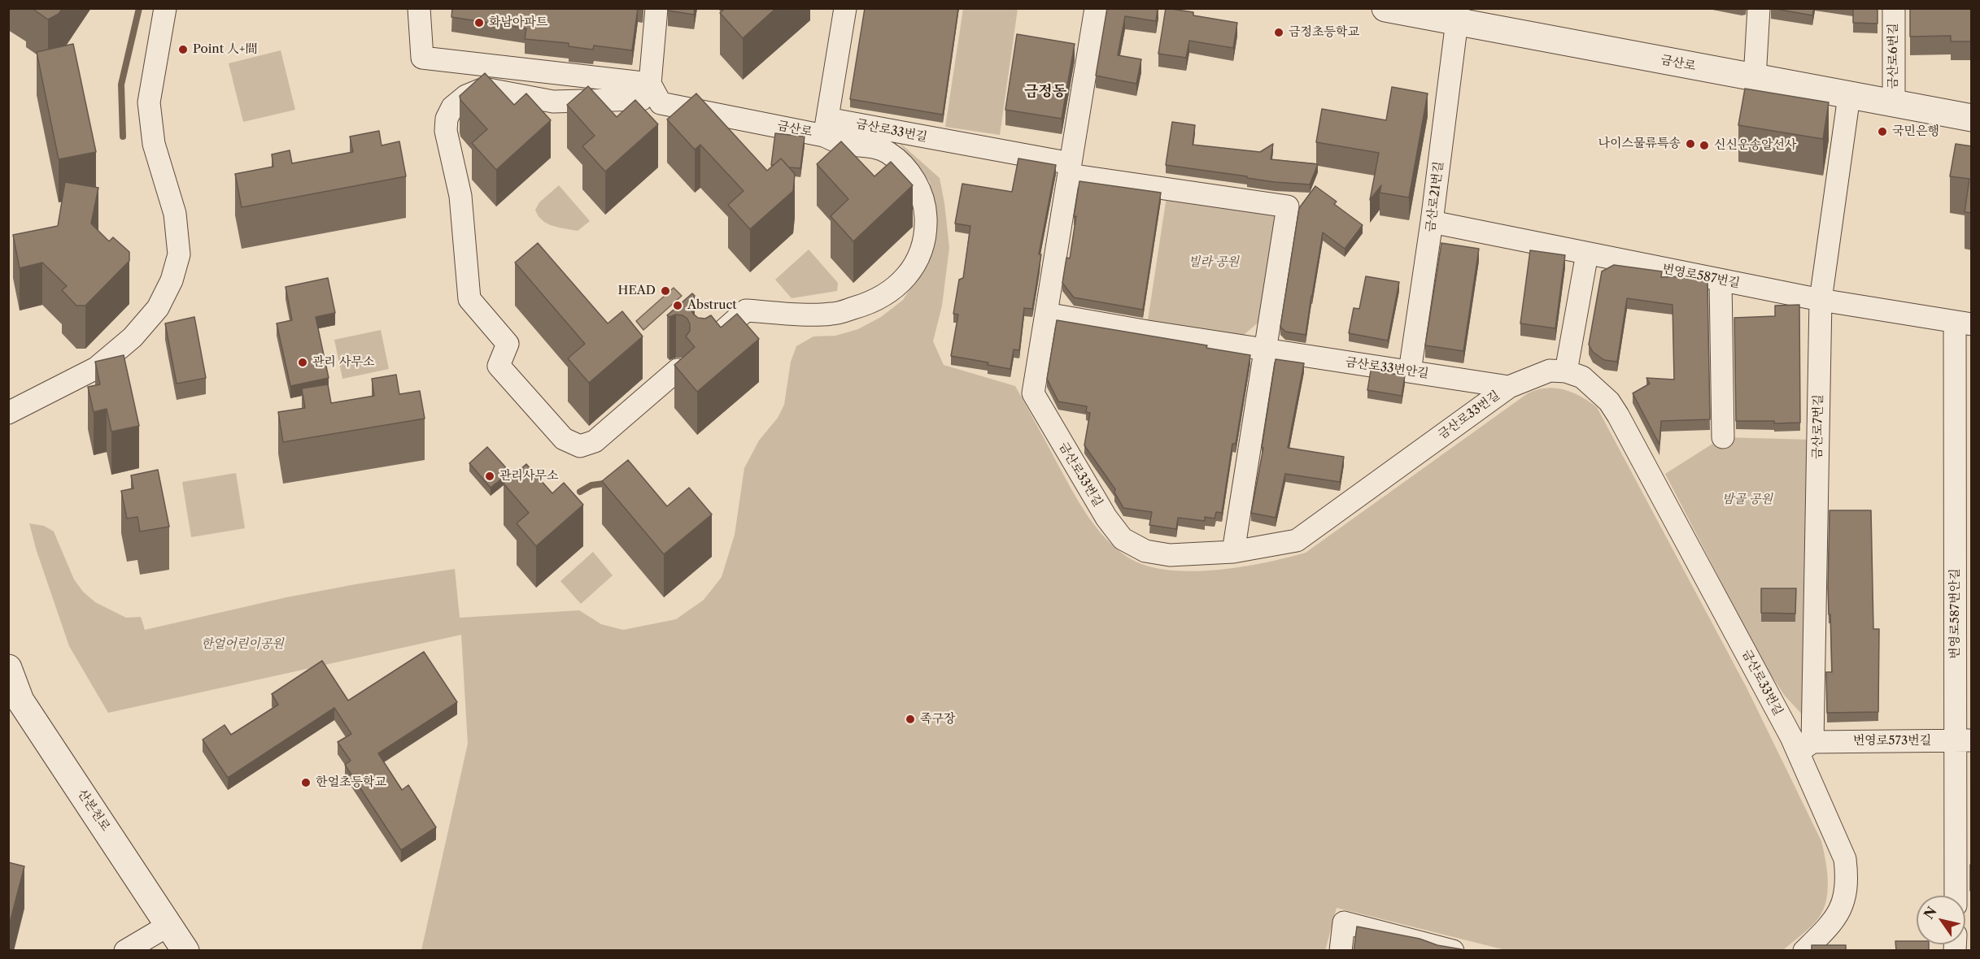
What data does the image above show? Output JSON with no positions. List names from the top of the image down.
{
  "streets": {
    "street": [
      "금산로6번길",
      "금산로",
      "금산로33번길",
      "금산로21번길",
      "번영로587번길",
      "금산로33번안길",
      "금산로7번길",
      "번영로587번안길",
      "번영로573번길",
      "산본천로"
    ]
  },
  "crossings": [
    ["금산로6번길", "금산로"],
    ["금산로", "금산로33번길"],
    ["금산로", "금산로21번길"],
    ["금산로", "금산로7번길"],
    ["금산로33번길", "금산로33번안길"],
    ["금산로33번길", "금산로7번길"],
    ["금산로33번길", "번영로573번길"],
    ["금산로21번길", "번영로587번길"],
    ["금산로21번길", "금산로33번안길"],
    ["번영로587번길", "금산로7번길"],
    ["번영로587번길", "번영로587번안길"],
    ["금산로7번길", "번영로573번길"],
    ["번영로587번안길", "번영로573번길"]
  ],
  "districts": ["금정동"],
  "parks": ["빌라 공원", "밤골 공원", "한얼어린이공원"],
  "places": [
    "화남아파트",
    "금정초등학교",
    "Point 人+間",
    "국민은행",
    "나이스물류특송",
    "신신운송알선사",
    "HEAD",
    "Abstruct",
    "관리 사무소",
    "관리사무소",
    "족구장",
    "한얼초등학교"
  ],
  "north": "top left"
}
